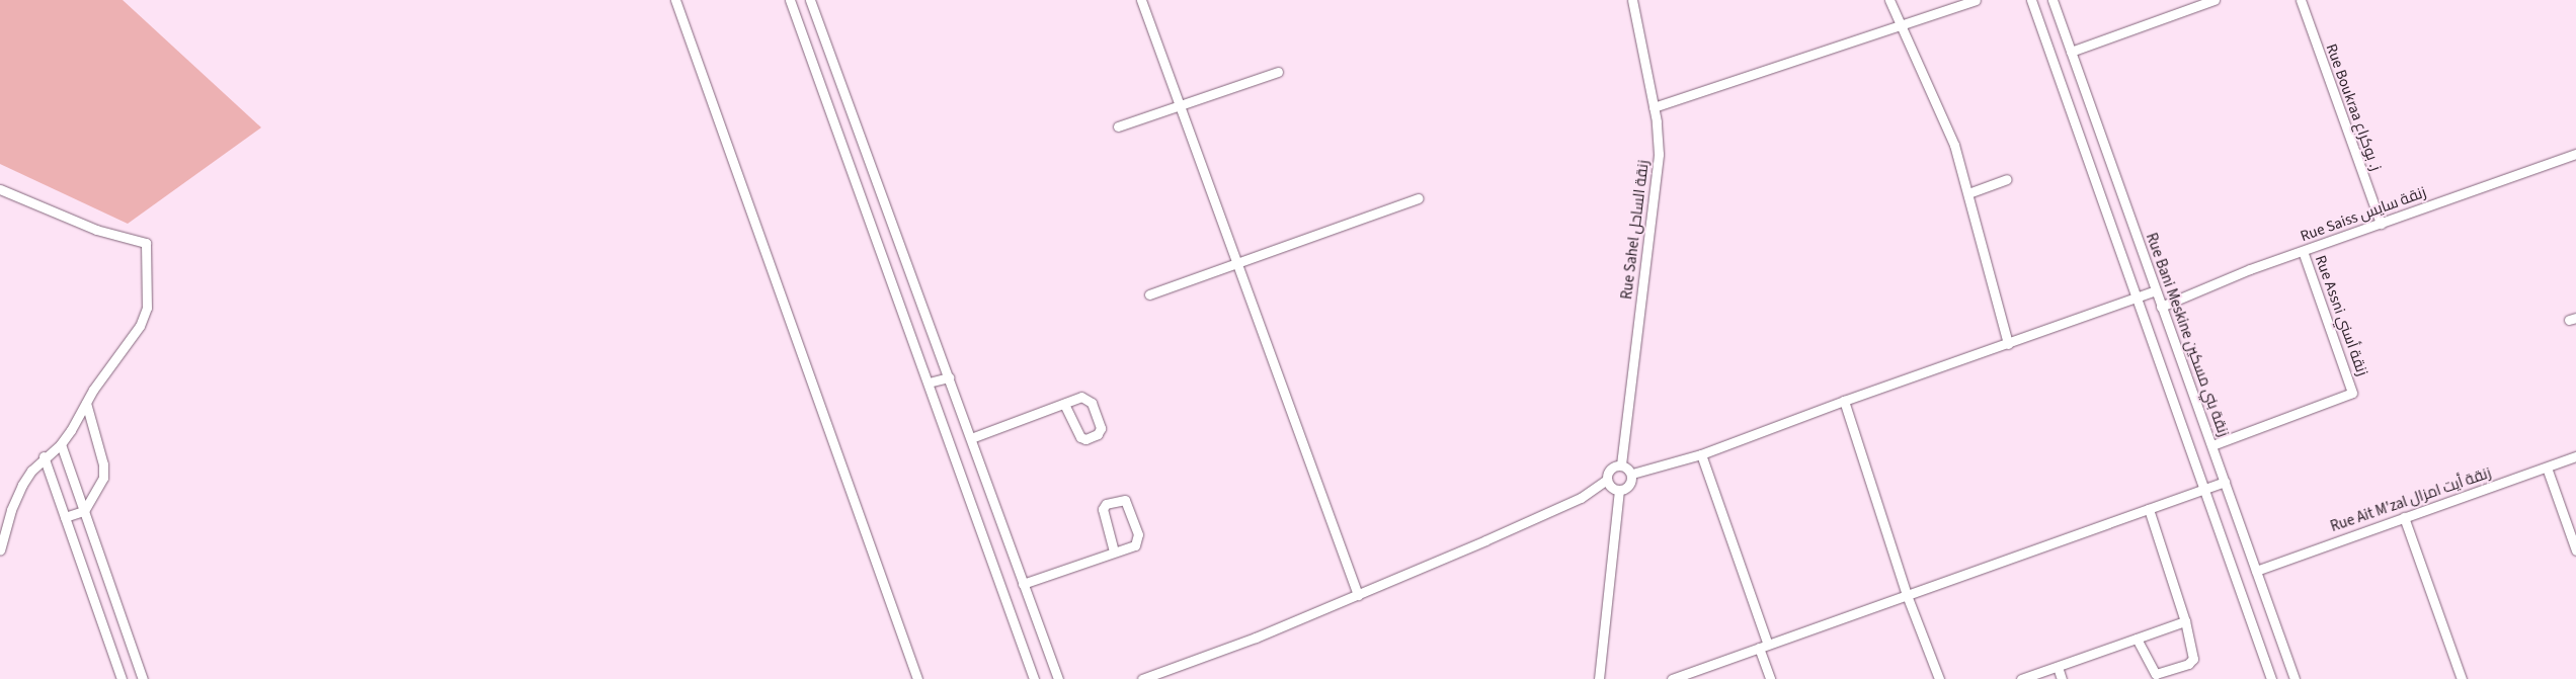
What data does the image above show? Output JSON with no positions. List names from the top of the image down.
{
  "streets": {
    "street": [
      "Rue Boukraa ز. بوكراع",
      "Rue Saiss زنقة سايس",
      "Rue Sahel زنقة الساحل",
      "Rue Assni زنقة أسني",
      "Rue Bani Meskine زنقة بني مسكين",
      "Rue Ait M'zal زنقة أيت امزال"
    ]
  },
  "crossings": [
    ["Rue Boukraa ز. بوكراع", "Rue Saiss زنقة سايس"],
    ["Rue Saiss زنقة سايس", "Rue Assni زنقة أسني"],
    ["Rue Saiss زنقة سايس", "Rue Bani Meskine زنقة بني مسكين"],
    ["Rue Assni زنقة أسني", "Rue Bani Meskine زنقة بني مسكين"],
    ["Rue Bani Meskine زنقة بني مسكين", "Rue Ait M'zal زنقة أيت امزال"]
  ]
}
